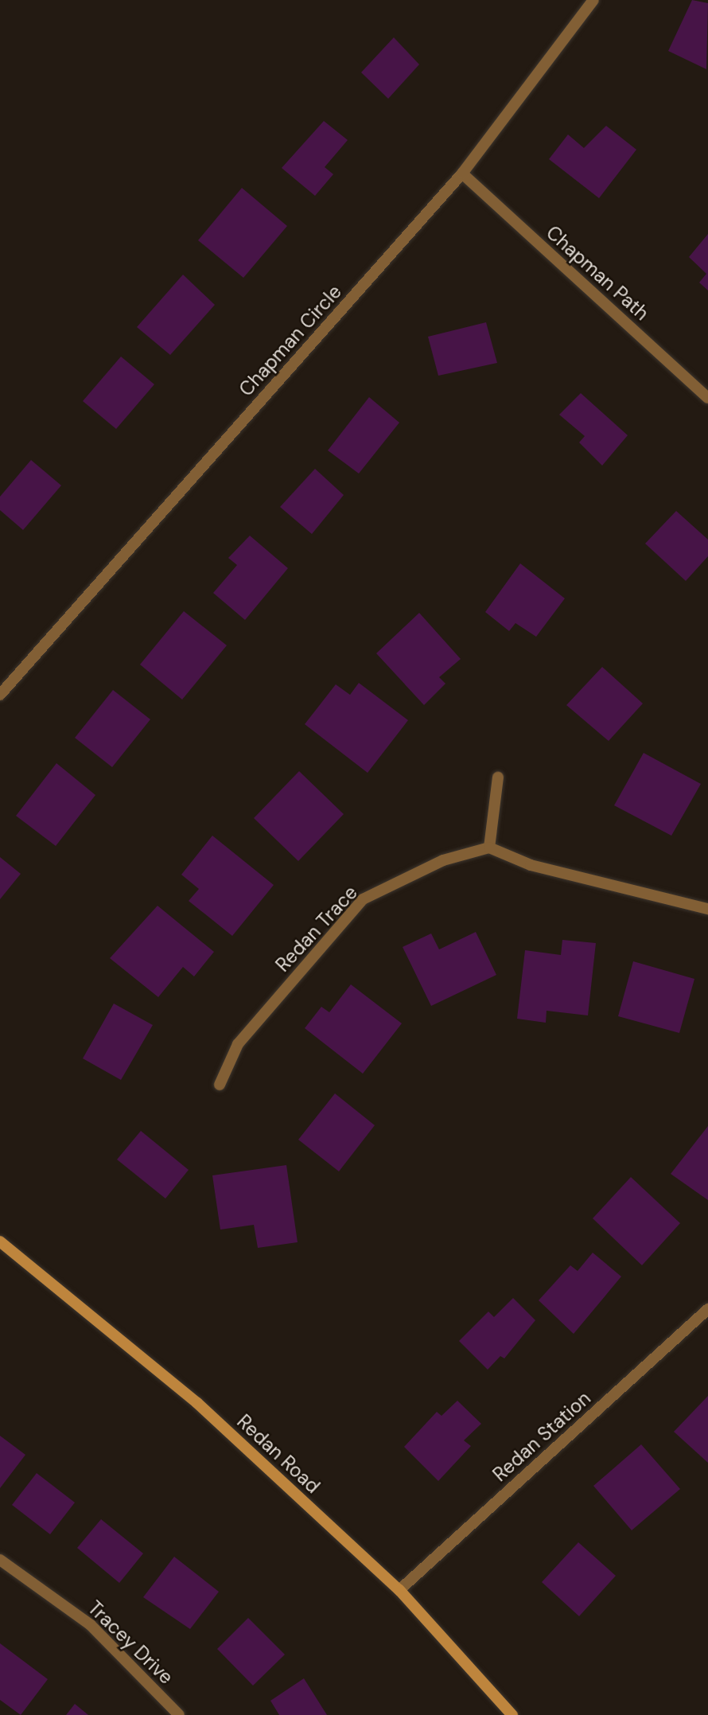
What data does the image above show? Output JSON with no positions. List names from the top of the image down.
{
  "streets": {
    "main road": ["Redan Road"],
    "street": [
      "Chapman Path",
      "Chapman Circle",
      "Redan Trace",
      "Redan Station",
      "Tracey Drive"
    ]
  },
  "crossings": [
    ["Chapman Path", "Chapman Circle"],
    ["Redan Station", "Redan Road"]
  ]
}
